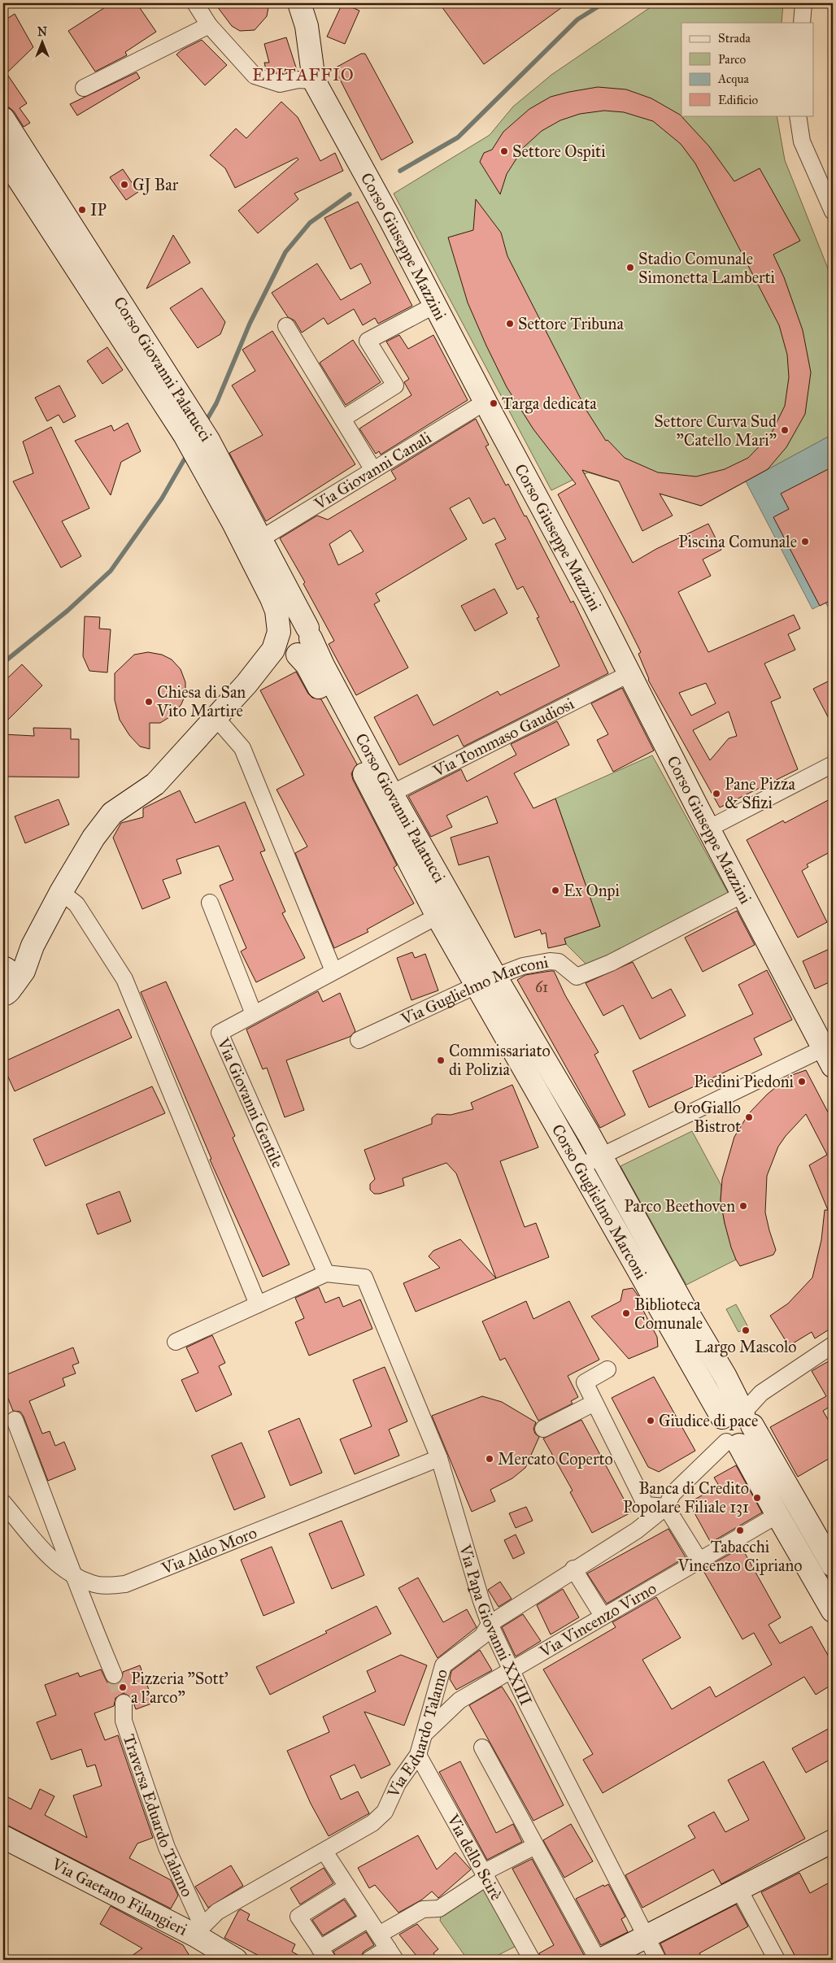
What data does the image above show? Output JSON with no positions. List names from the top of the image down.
{
  "streets": {
    "street": [
      "Corso Giuseppe Mazzini",
      "Corso Giovanni Palatucci",
      "Via Giovanni Canali",
      "Via Tommaso Gaudiosi",
      "Via Guglielmo Marconi",
      "Via Giovanni Gentile",
      "Corso Guglielmo Marconi",
      "Via Aldo Moro",
      "Via Vincenzo Virno",
      "Via Papa Giovanni XXIII",
      "Via Eduardo Talamo",
      "Traversa Eduardo Talamo",
      "Via dello Scirè",
      "Via Gaetano Filangieri"
    ]
  },
  "crossings": [
    ["Corso Giuseppe Mazzini", "Via Giovanni Canali"],
    ["Corso Giuseppe Mazzini", "Via Tommaso Gaudiosi"],
    ["Corso Giuseppe Mazzini", "Via Guglielmo Marconi"],
    ["Corso Giovanni Palatucci", "Via Giovanni Canali"],
    ["Corso Giovanni Palatucci", "Via Tommaso Gaudiosi"],
    ["Corso Giovanni Palatucci", "Via Guglielmo Marconi"],
    ["Corso Giovanni Palatucci", "Via Giovanni Gentile"],
    ["Corso Giovanni Palatucci", "Corso Guglielmo Marconi"],
    ["Via Guglielmo Marconi", "Corso Guglielmo Marconi"],
    ["Via Giovanni Gentile", "Via Papa Giovanni XXIII"],
    ["Via Aldo Moro", "Via Papa Giovanni XXIII"],
    ["Via Vincenzo Virno", "Via Papa Giovanni XXIII"],
    ["Via Vincenzo Virno", "Via Eduardo Talamo"],
    ["Via Papa Giovanni XXIII", "Via Eduardo Talamo"],
    ["Via Eduardo Talamo", "Traversa Eduardo Talamo"],
    ["Via Eduardo Talamo", "Via dello Scirè"],
    ["Via Eduardo Talamo", "Via Gaetano Filangieri"],
    ["Traversa Eduardo Talamo", "Via Gaetano Filangieri"]
  ],
  "districts": ["EPITAFFIO"],
  "places": [
    "Settore Ospiti",
    "GJ Bar",
    "IP",
    "Stadio Comunale Simonetta Lamberti",
    "Settore Tribuna",
    "Targa dedicata",
    "Settore Curva Sud \"Catello Mari\"",
    "Piscina Comunale",
    "Chiesa di San Vito Martire",
    "Pane Pizza & Sfizi",
    "Ex Onpi",
    "Commissariato di Polizia",
    "Piedini Piedoni",
    "OroGiallo Bistrot",
    "Parco Beethoven",
    "Biblioteca Comunale",
    "Largo Mascolo",
    "Giudice di pace",
    "Mercato Coperto",
    "Banca di Credito Popolare Filiale 131",
    "Tabacchi Vincenzo Cipriano",
    "Pizzeria \"Sott' a l'arco\""
  ],
  "house_numbers": ["61"],
  "legend": [
    "Strada",
    "Parco",
    "Acqua",
    "Edificio"
  ],
  "north": "top"
}
